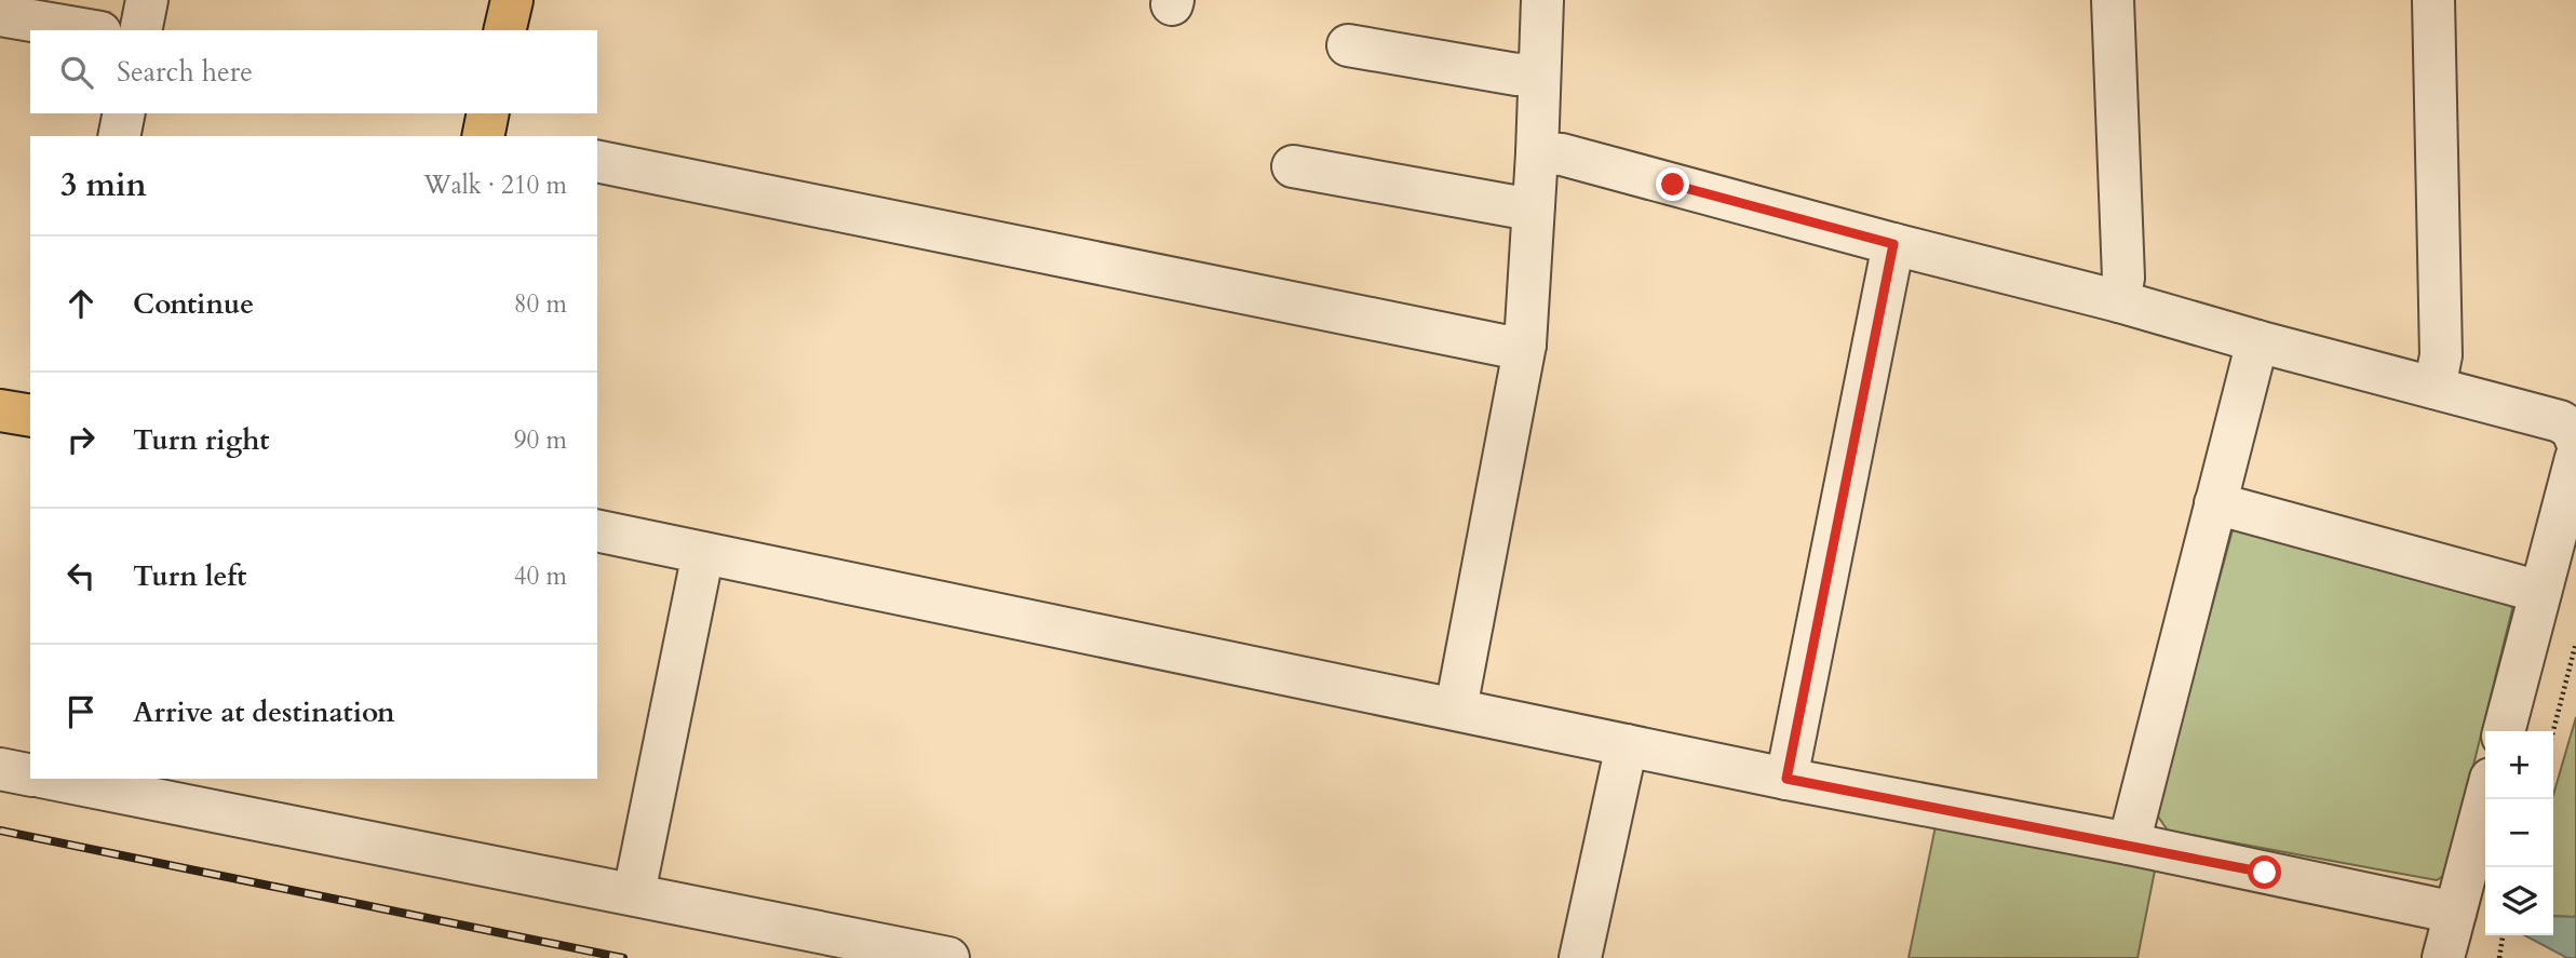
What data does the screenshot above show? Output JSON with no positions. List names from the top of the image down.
{
  "page": {
    "search": "Search here",
    "heading": ["3 min", "Walk · 210 m"],
    "list": [
      ["Continue", "80 m"],
      ["Turn right", "90 m"],
      ["Turn left", "40 m"],
      "Arrive at destination"
    ],
    "map_buttons": ["+", "−"]
  }
}
